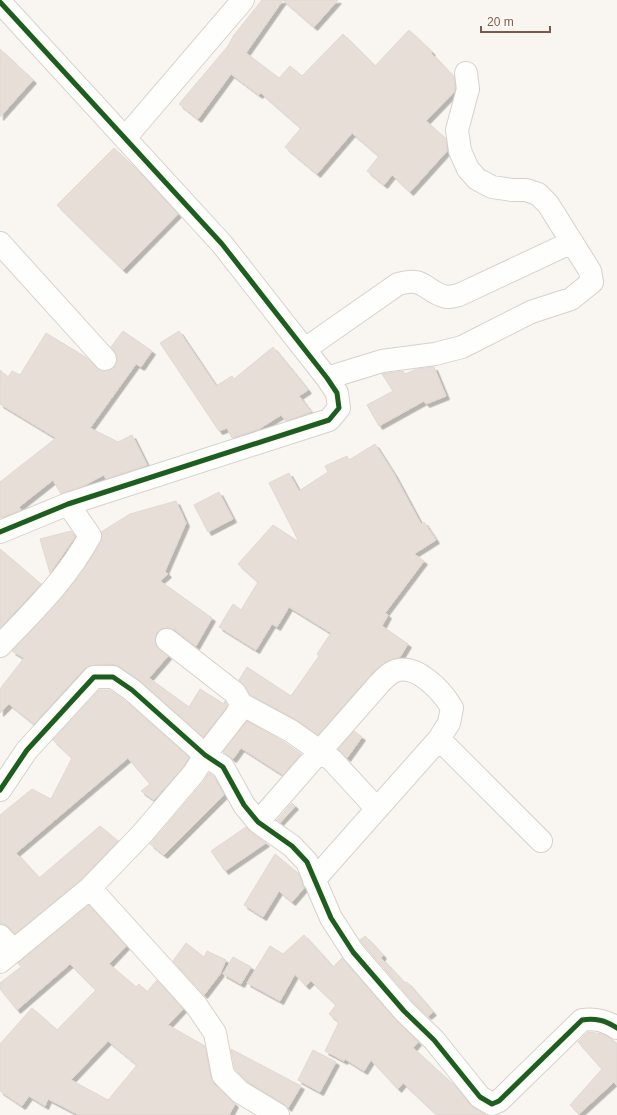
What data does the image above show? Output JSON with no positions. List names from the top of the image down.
{
  "scale_bar": "20 m"
}
